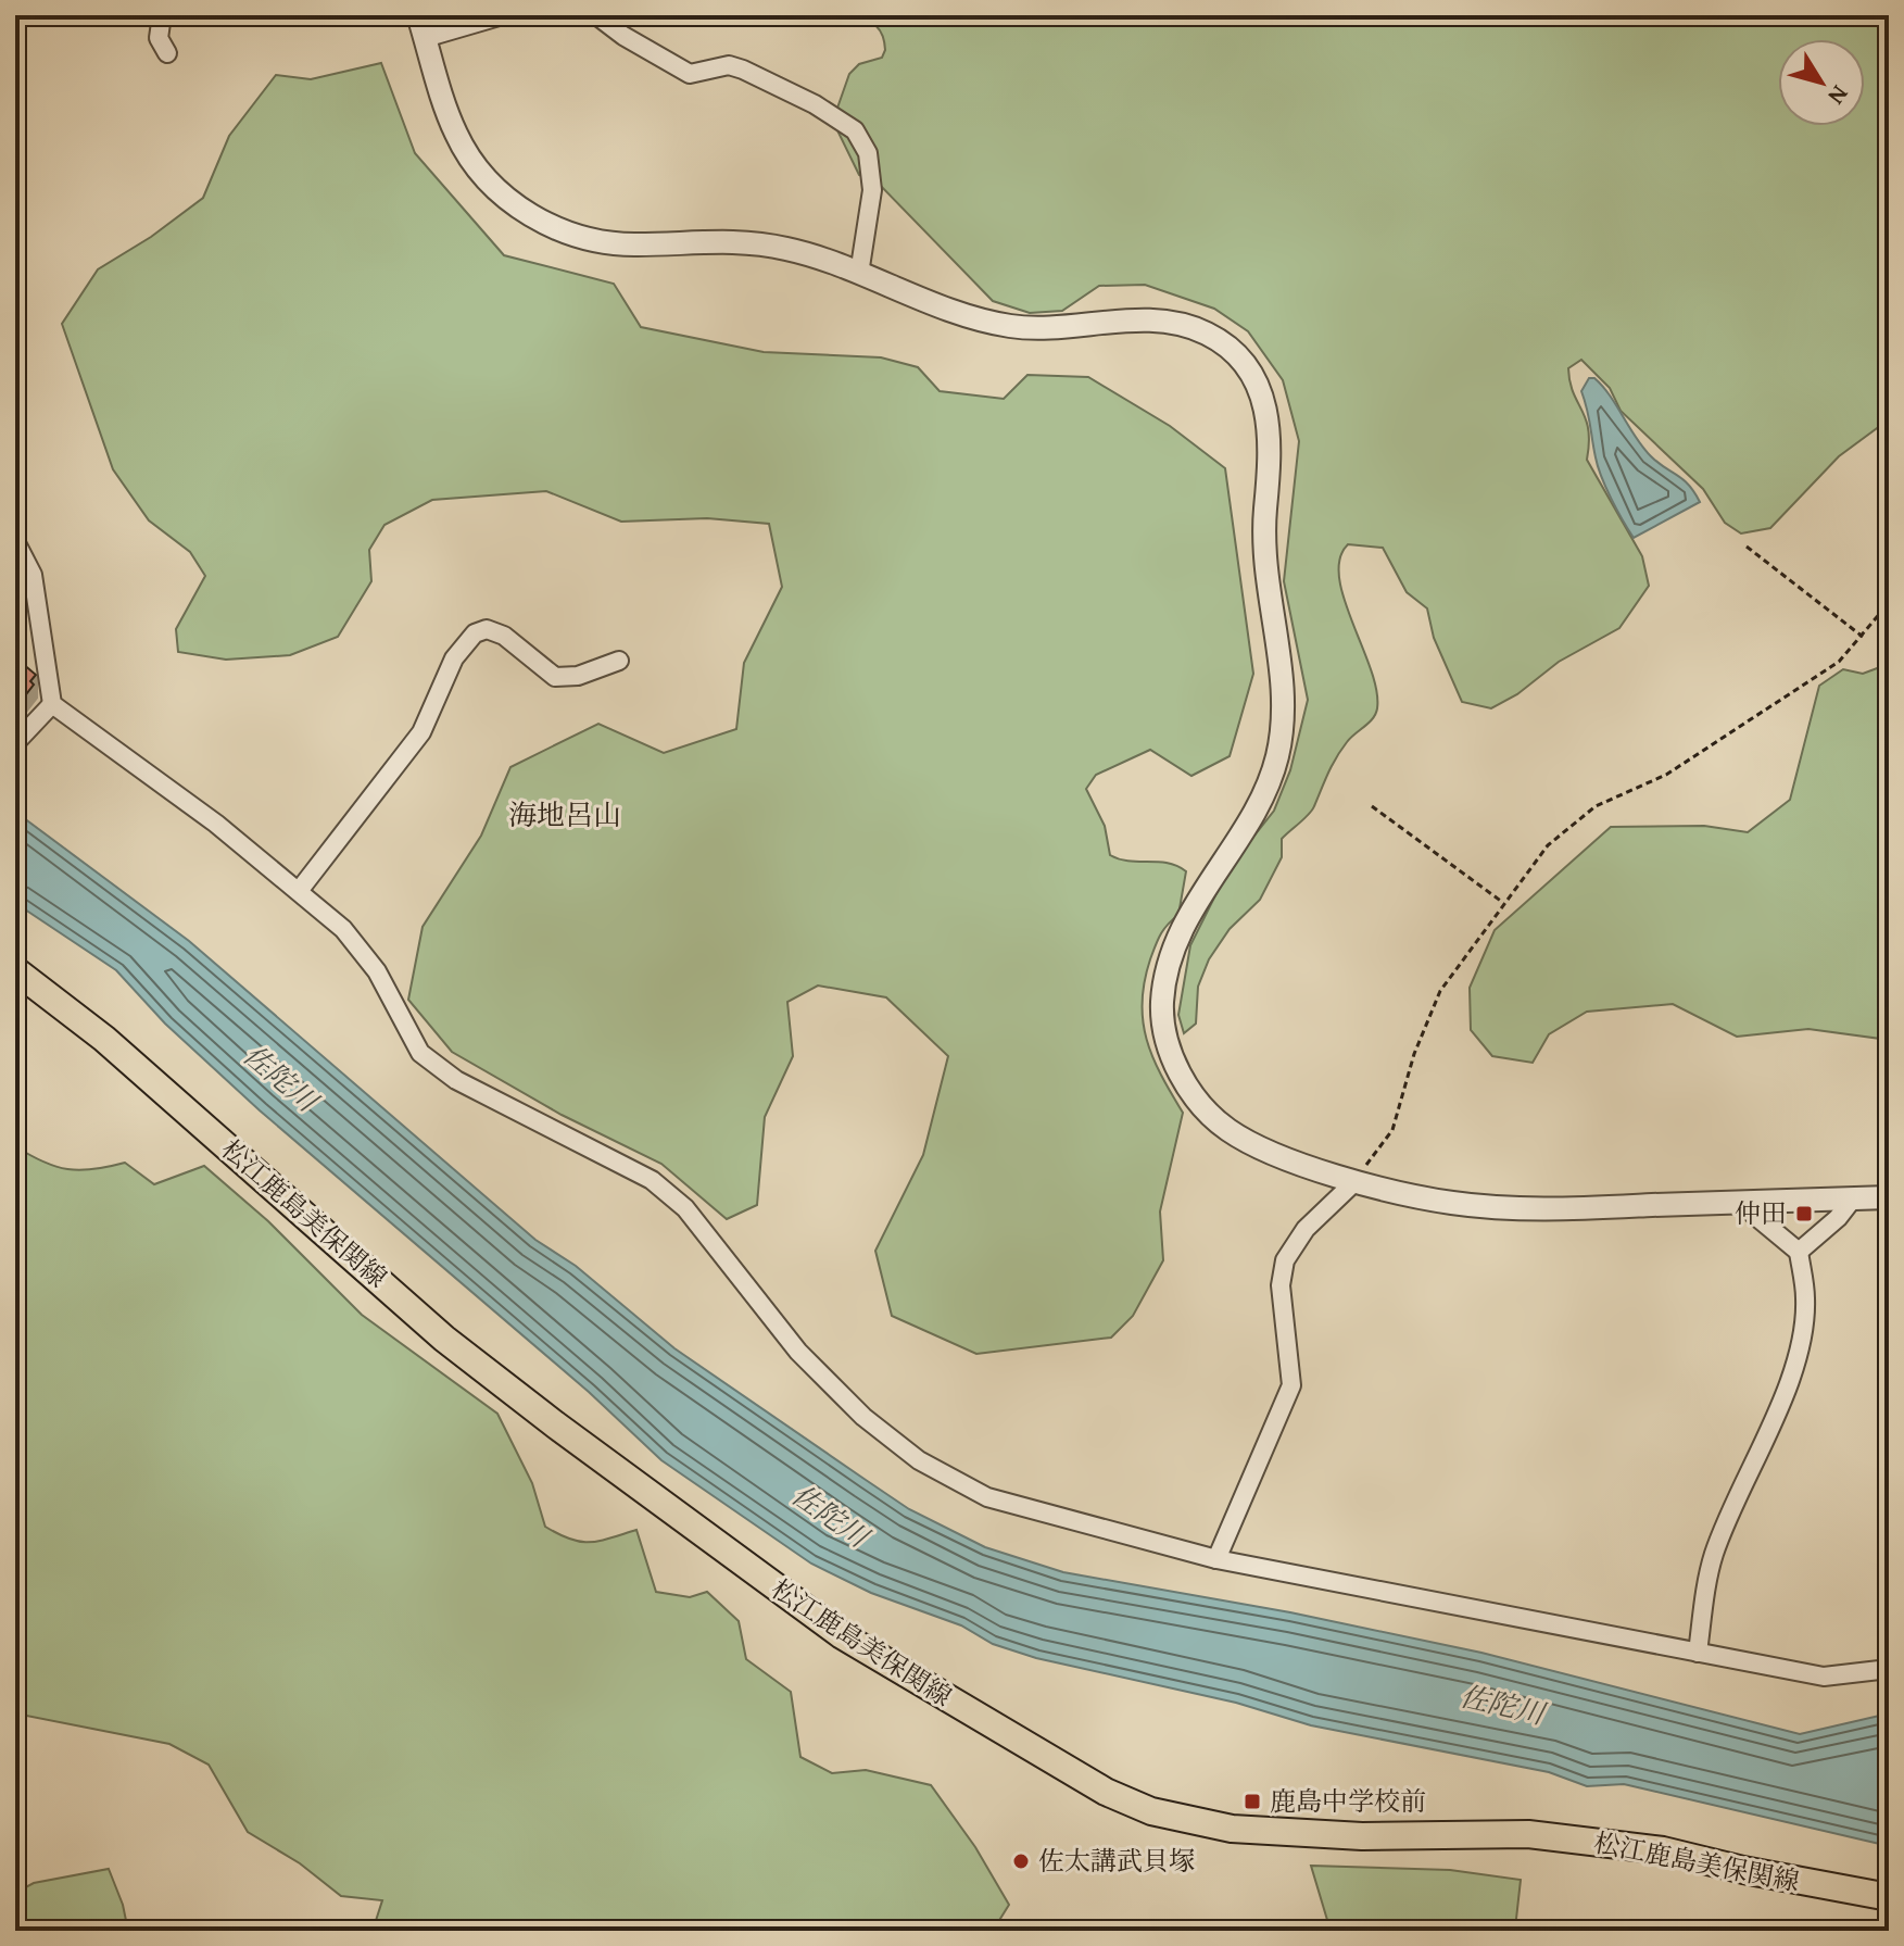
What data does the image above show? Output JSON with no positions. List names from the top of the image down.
{
  "streets": {
    "main road": ["松江鹿島美保関線"]
  },
  "districts": ["海地呂山"],
  "water": ["佐陀川"],
  "places": {
    "transit": ["仲田", "鹿島中学校前"],
    "other": ["佐太講武貝塚"]
  },
  "north": "bottom right"
}
